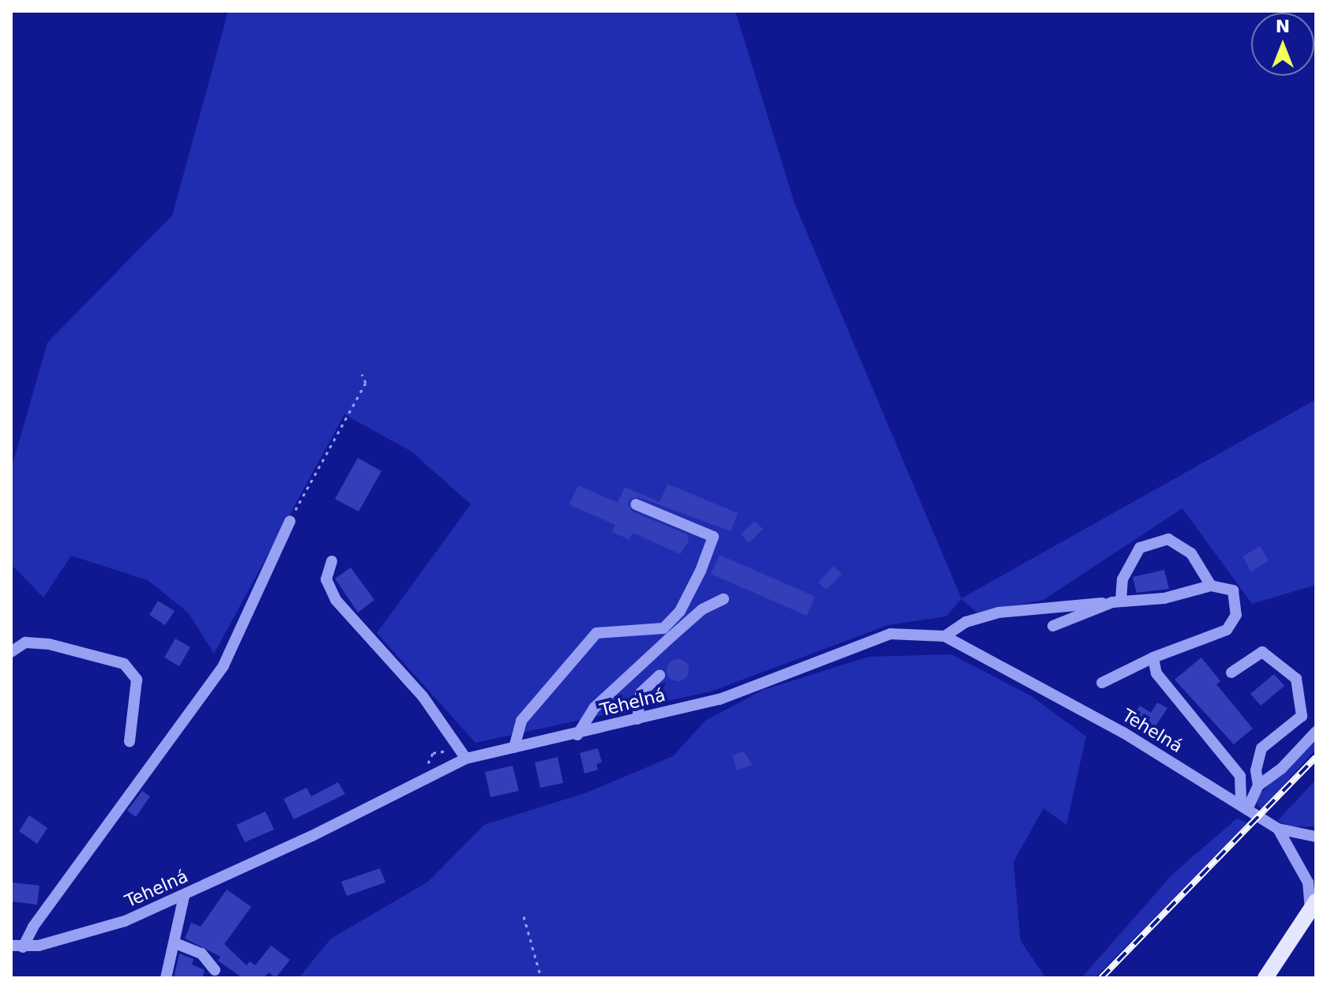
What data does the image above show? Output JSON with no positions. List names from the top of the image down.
{
  "streets": {
    "street": ["Tehelná"]
  },
  "north": "top"
}
